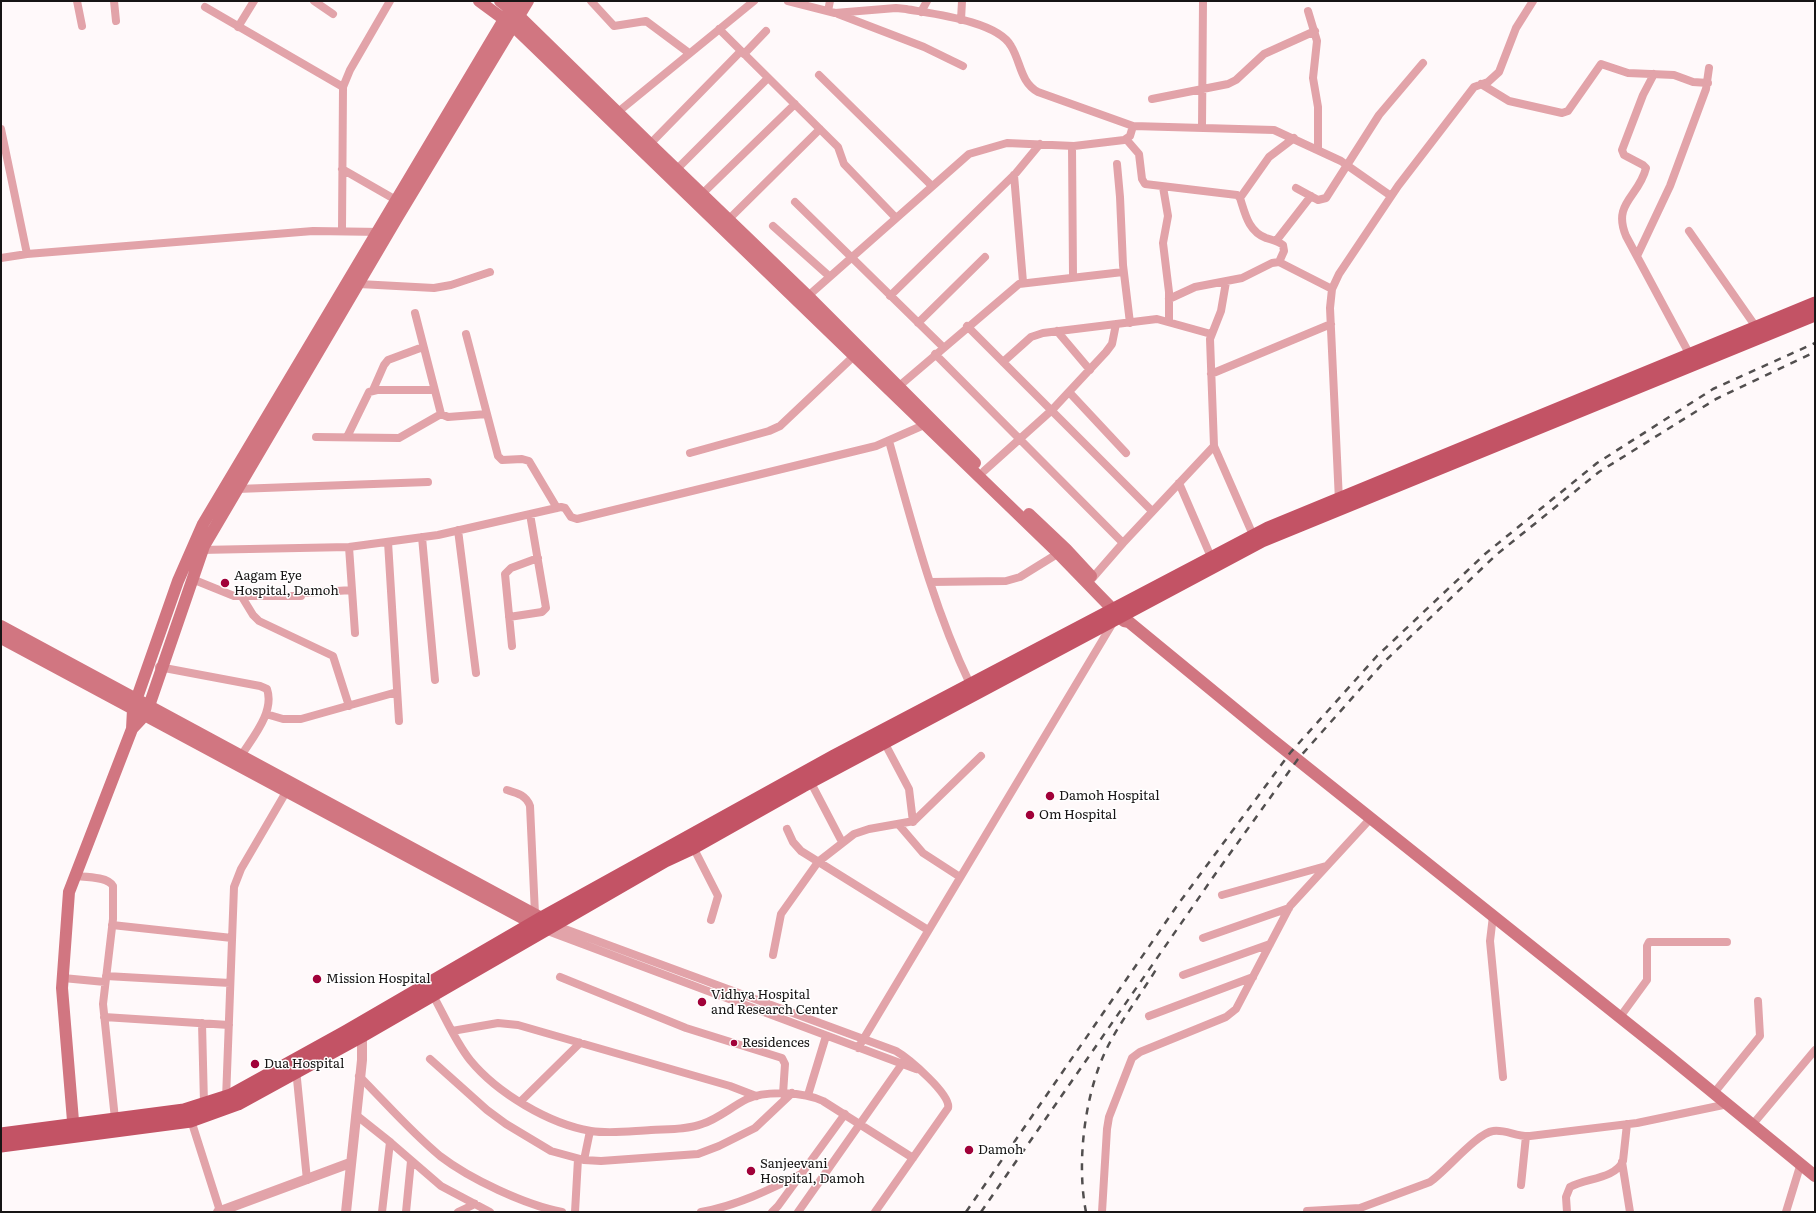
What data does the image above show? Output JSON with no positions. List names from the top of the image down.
{
  "places": [
    "Aagam Eye Hospital, Damoh",
    "Damoh Hospital",
    "Om Hospital",
    "Mission Hospital",
    "Vidhya Hospital and Research Center",
    "Residences",
    "Dua Hospital",
    "Damoh",
    "Sanjeevani Hospital, Damoh"
  ]
}
